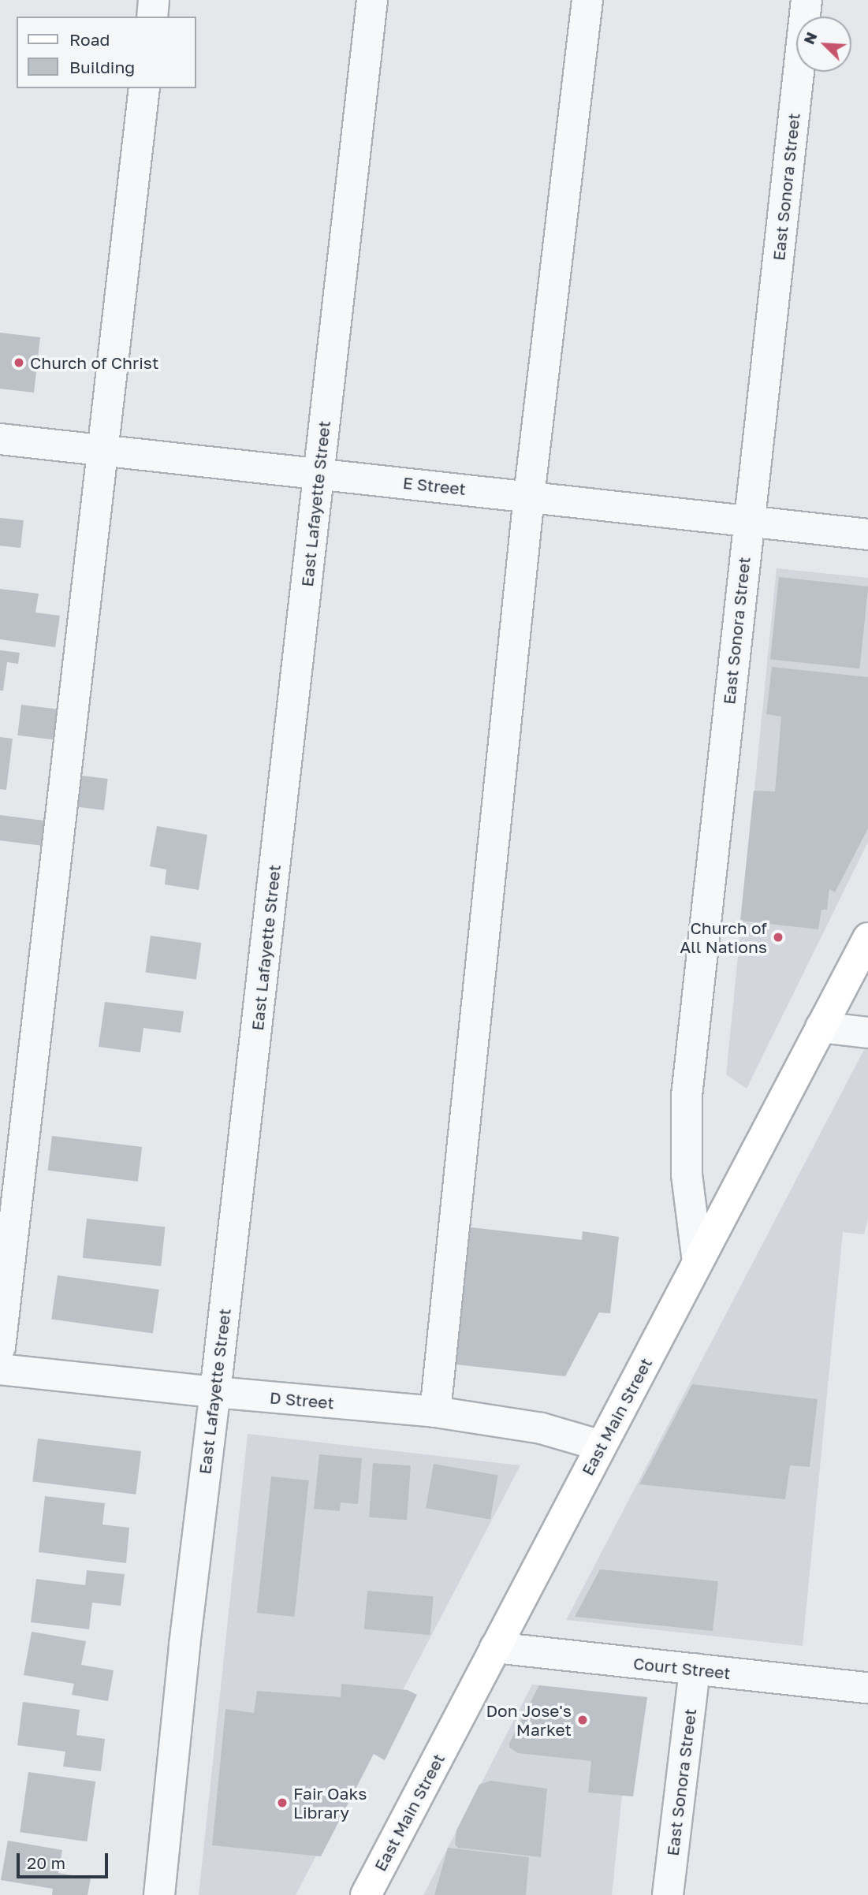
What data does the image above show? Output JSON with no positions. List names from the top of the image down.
{
  "streets": {
    "main road": ["East Main Street"],
    "street": [
      "East Sonora Street",
      "E Street",
      "East Lafayette Street",
      "D Street",
      "Court Street"
    ]
  },
  "crossings": [
    ["East Sonora Street", "E Street"],
    ["East Sonora Street", "East Main Street"],
    ["East Sonora Street", "Court Street"],
    ["E Street", "East Lafayette Street"],
    ["East Lafayette Street", "D Street"],
    ["D Street", "East Main Street"],
    ["East Main Street", "Court Street"]
  ],
  "places": [
    "Church of Christ",
    "Church of All Nations",
    "Don Jose's Market",
    "Fair Oaks Library"
  ],
  "legend": ["Road", "Building"],
  "scale_bar": "20 m",
  "north": "top left"
}
